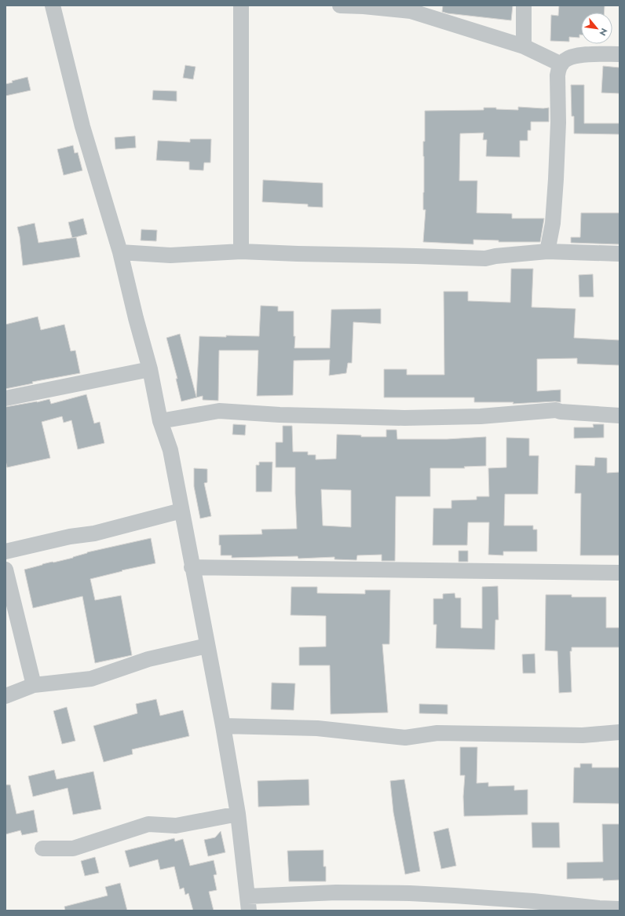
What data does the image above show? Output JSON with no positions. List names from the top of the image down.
{
  "north": "bottom right"
}
